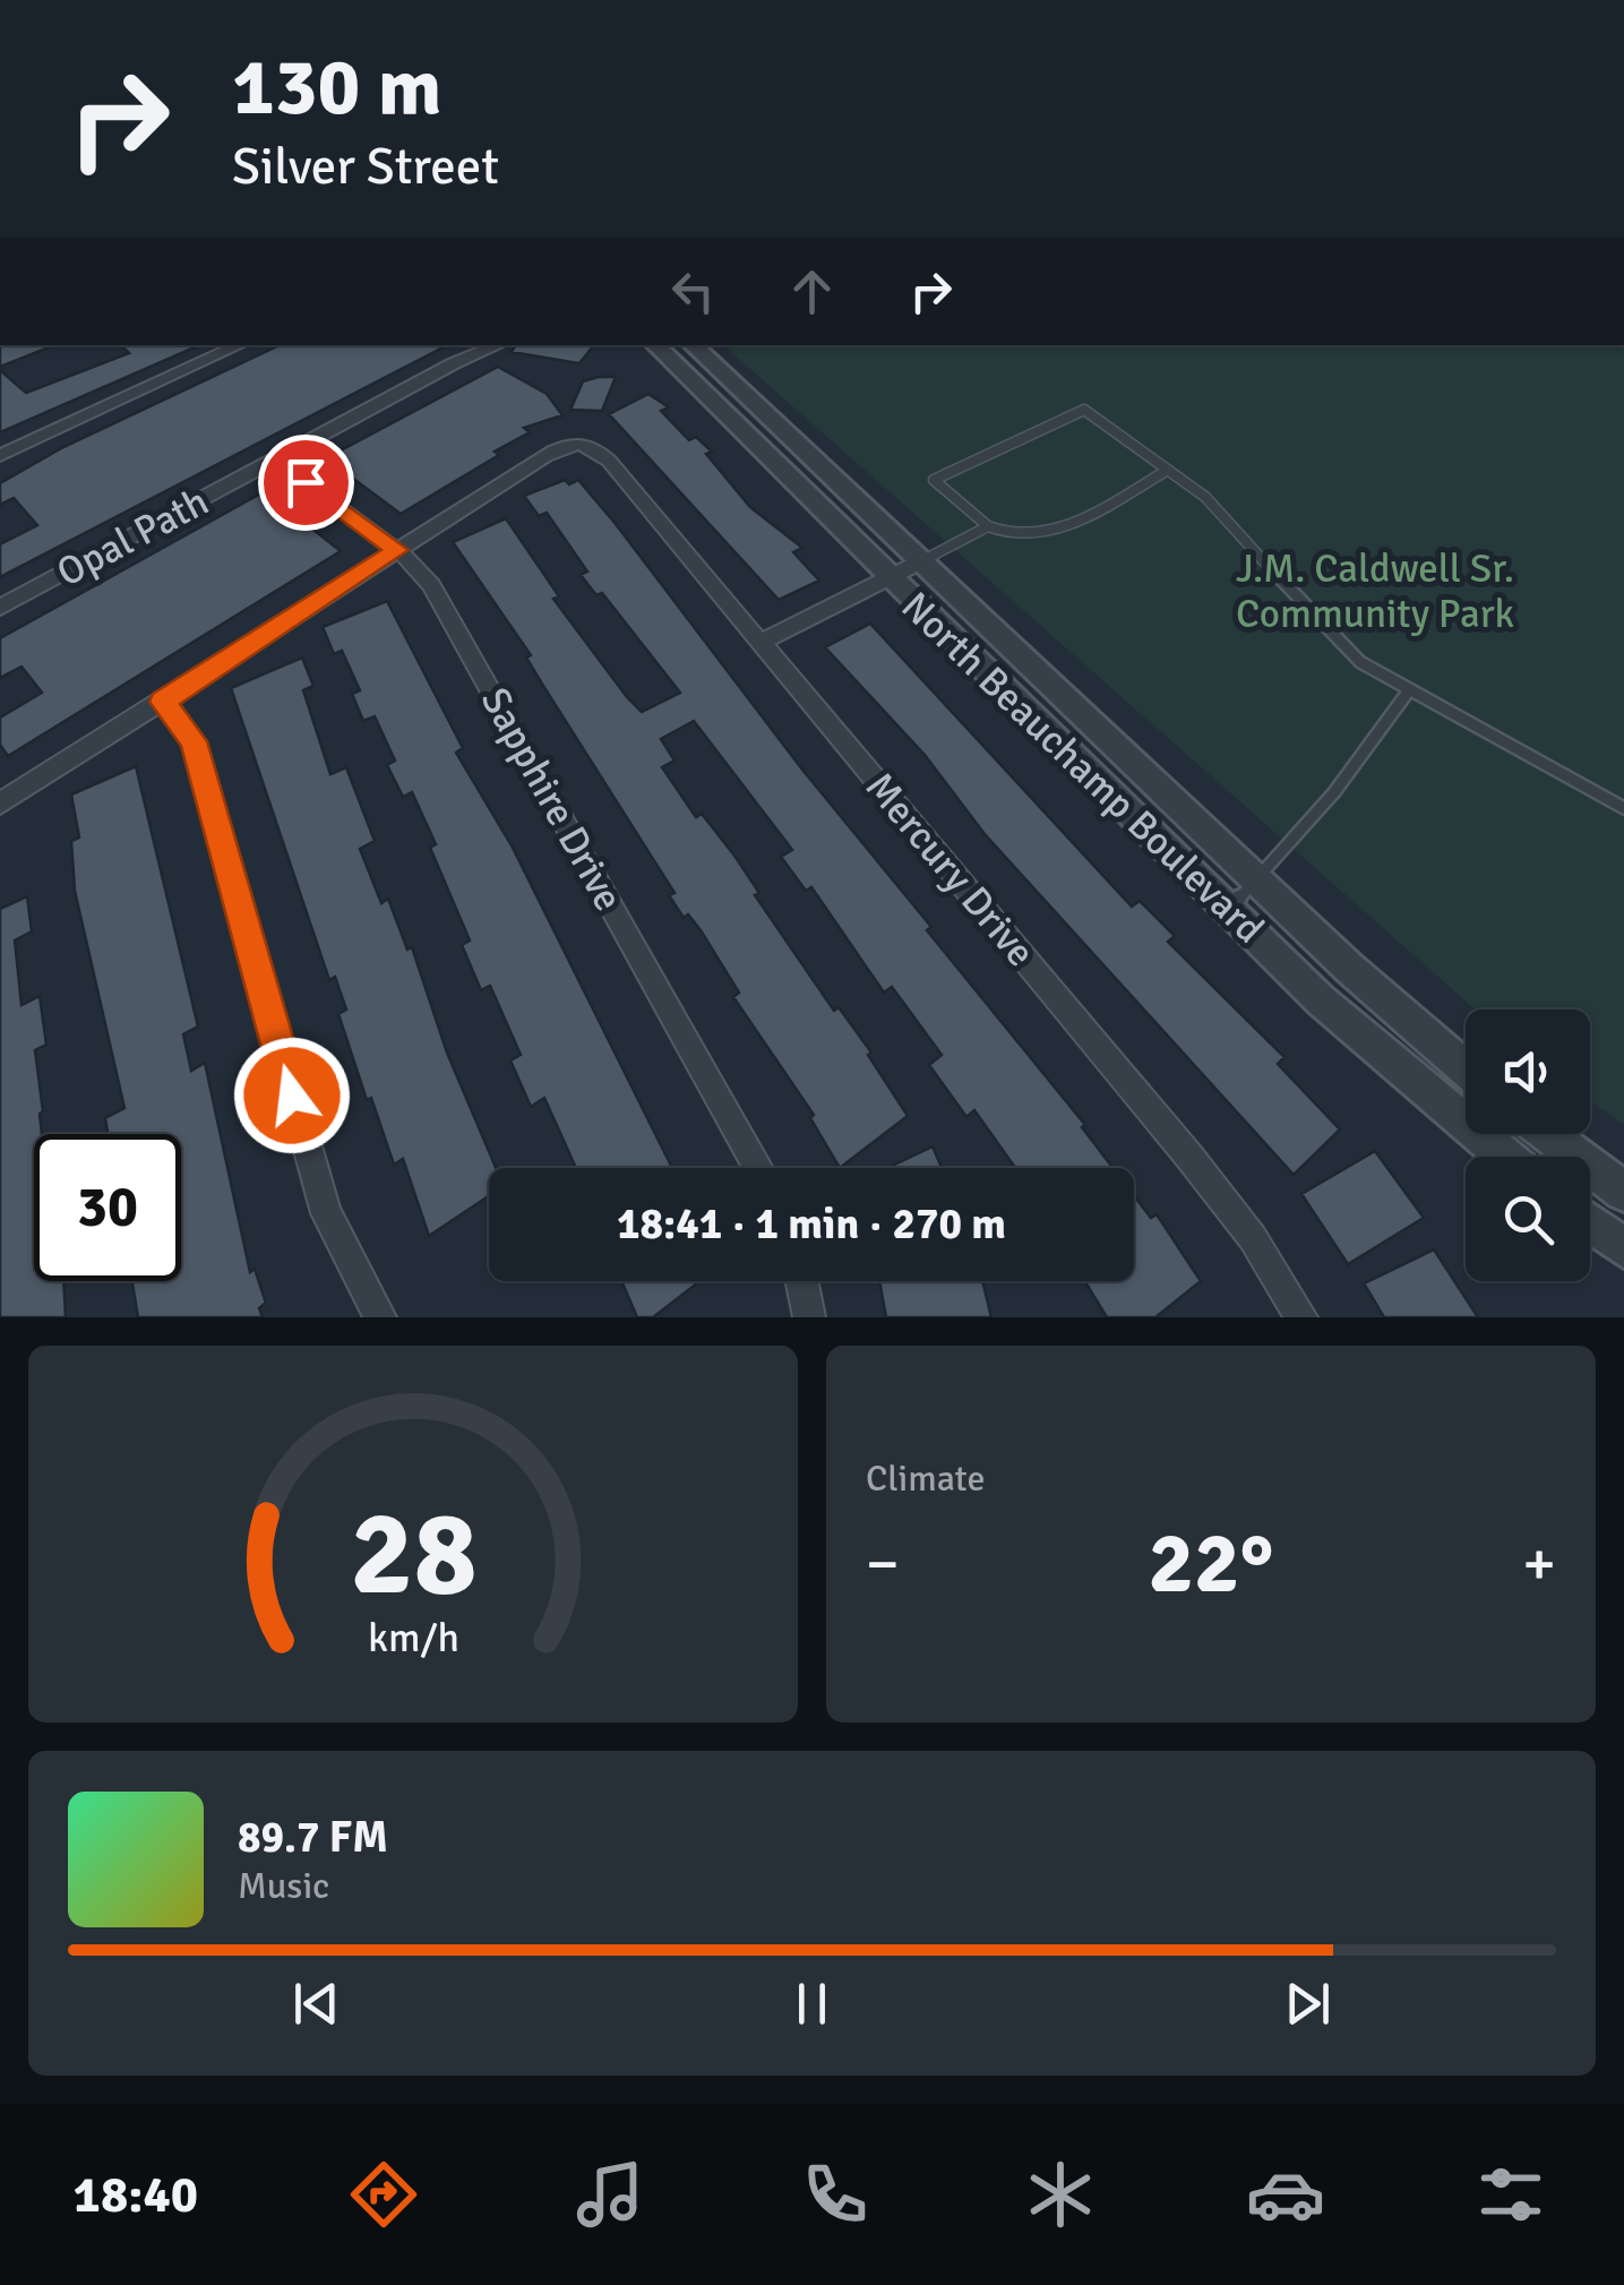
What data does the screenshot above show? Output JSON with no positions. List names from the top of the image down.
{
  "streets": {
    "street": [
      "Opal Path",
      "North Beauchamp Boulevard",
      "Sapphire Drive",
      "Mercury Drive"
    ]
  },
  "crossings": [
    ["Opal Path", "Sapphire Drive"],
    ["Sapphire Drive", "Mercury Drive"]
  ],
  "parks": ["J.M. Caldwell Sr. Community Park"],
  "page": {
    "turn": ["130 m", "Silver Street"],
    "limit": "30",
    "trip": "18:41 · 1 min · 270 m",
    "tile": "Climate",
    "heat": ["−", "22°", "+"],
    "song": ["89.7 FM", "Music"],
    "tabs": "18:40",
    "gauge": ["28", "km/h"]
  }
}
